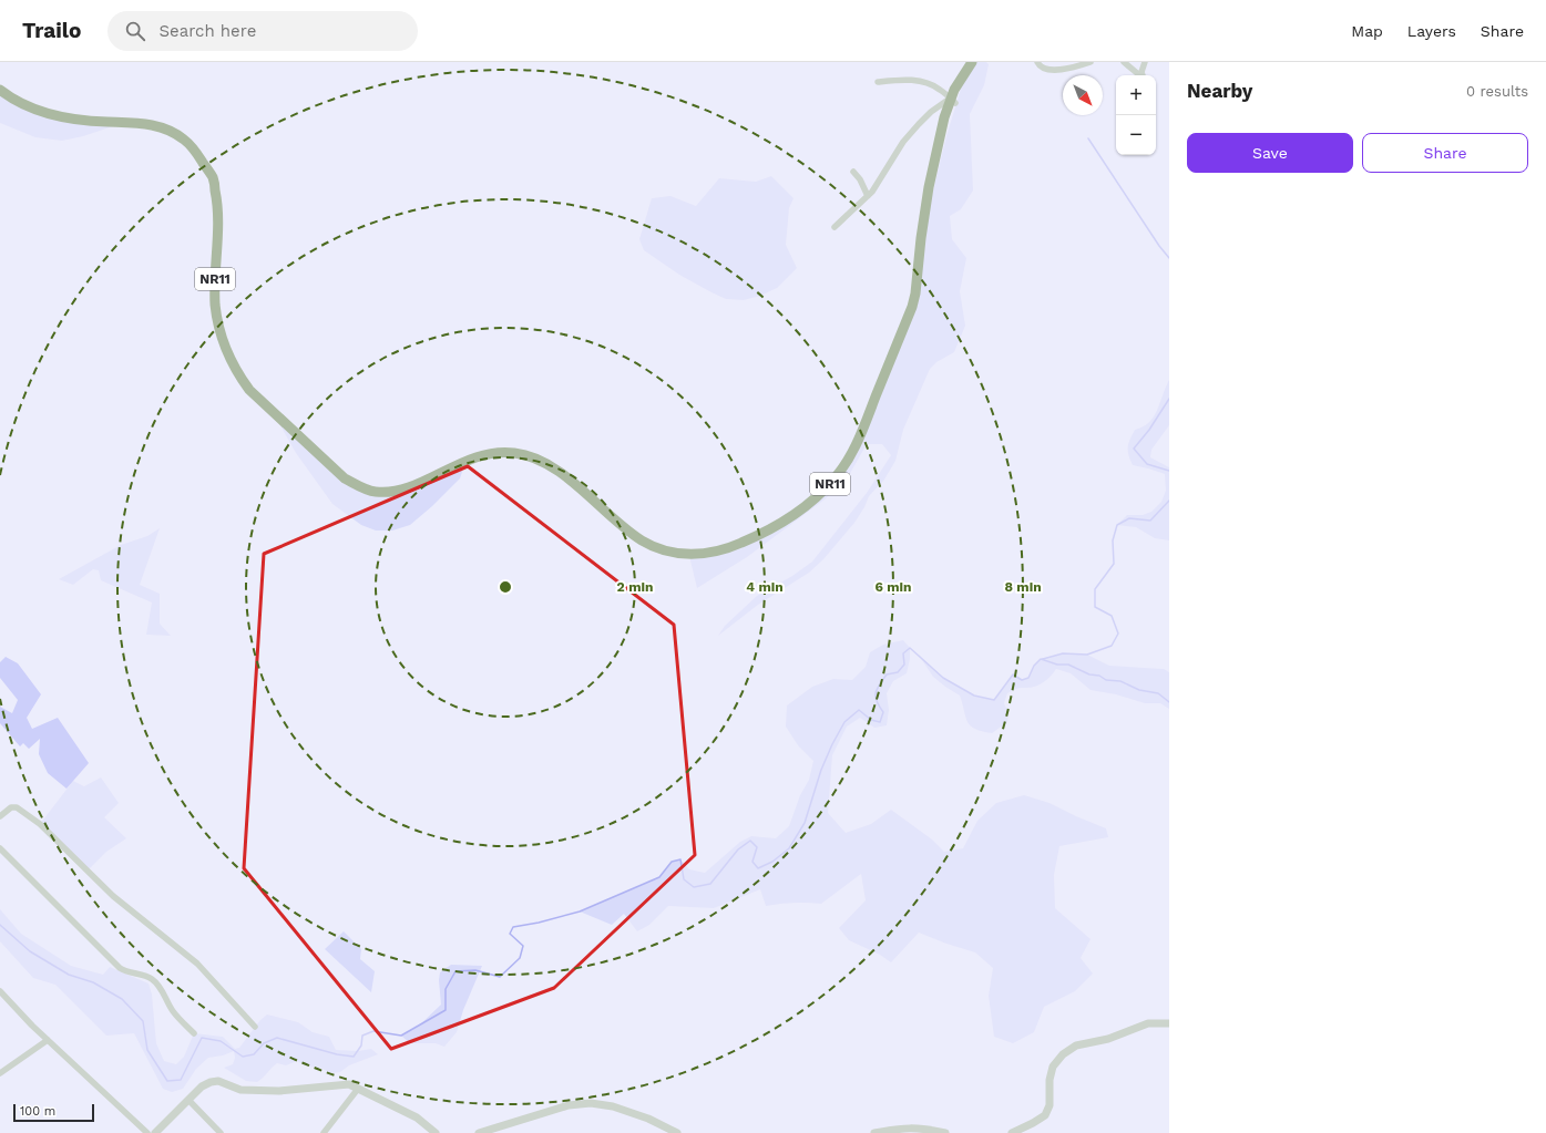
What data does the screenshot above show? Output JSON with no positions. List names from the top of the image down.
{
  "streets": {
    "highway": ["NR11"]
  },
  "scale_bar": "100 m",
  "north": "bottom right",
  "page": {
    "header": "Trailo",
    "search": "Search here",
    "nav": ["Map", "Layers", "Share"],
    "heading": ["Nearby", "0 results"],
    "map_buttons": ["+", "−"],
    "buttons": ["Save", "Share"],
    "scale": "100 m"
  },
  "rings": [
    "2 min",
    "4 min",
    "6 min",
    "8 min"
  ]
}
